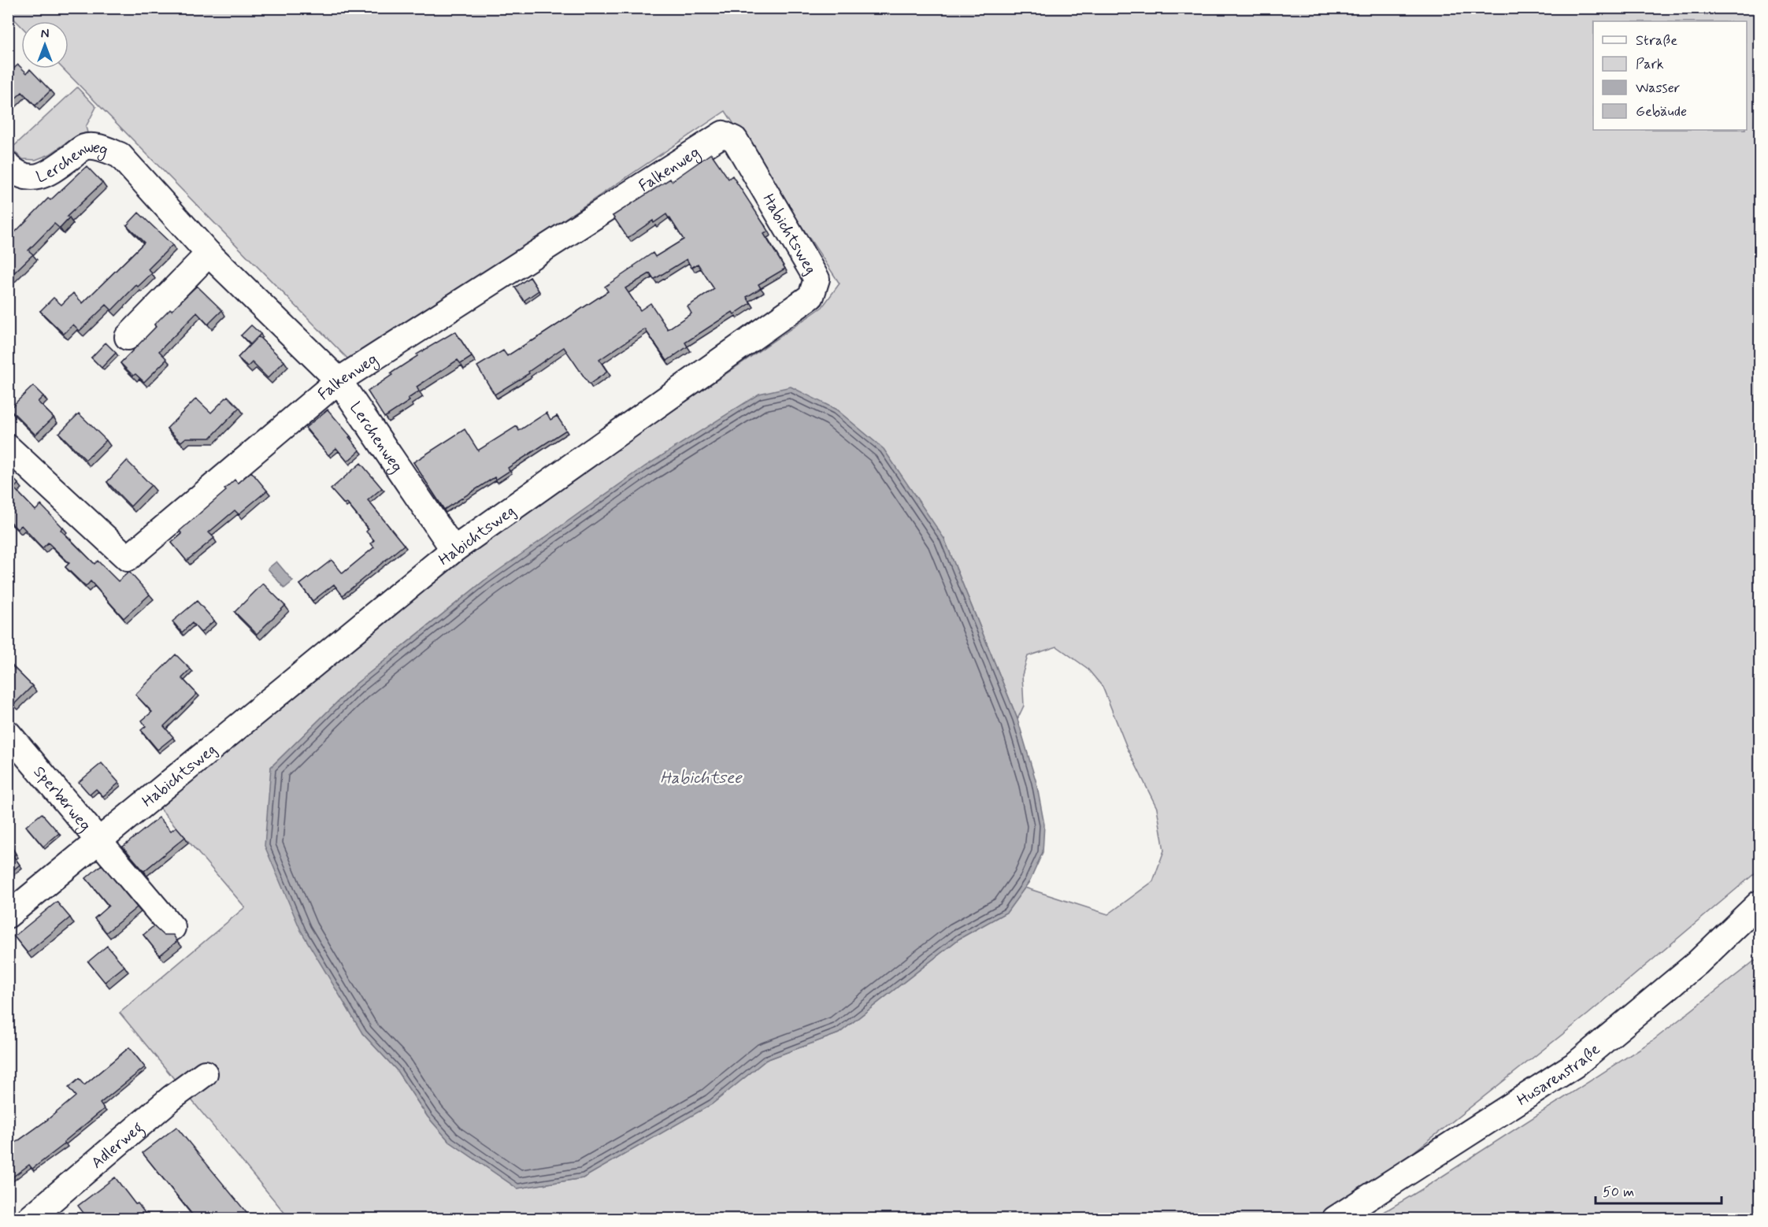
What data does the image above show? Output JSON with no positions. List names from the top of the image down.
{
  "streets": {
    "street": [
      "Lerchenweg",
      "Falkenweg",
      "Habichtsweg",
      "Sperberweg",
      "Husarenstraße",
      "Adlerweg"
    ]
  },
  "crossings": [
    ["Lerchenweg", "Falkenweg"],
    ["Lerchenweg", "Habichtsweg"],
    ["Falkenweg", "Habichtsweg"],
    ["Habichtsweg", "Sperberweg"]
  ],
  "water": ["Habichtsee"],
  "legend": [
    "Straße",
    "Park",
    "Wasser",
    "Gebäude"
  ],
  "scale_bar": "50 m",
  "north": "top"
}
